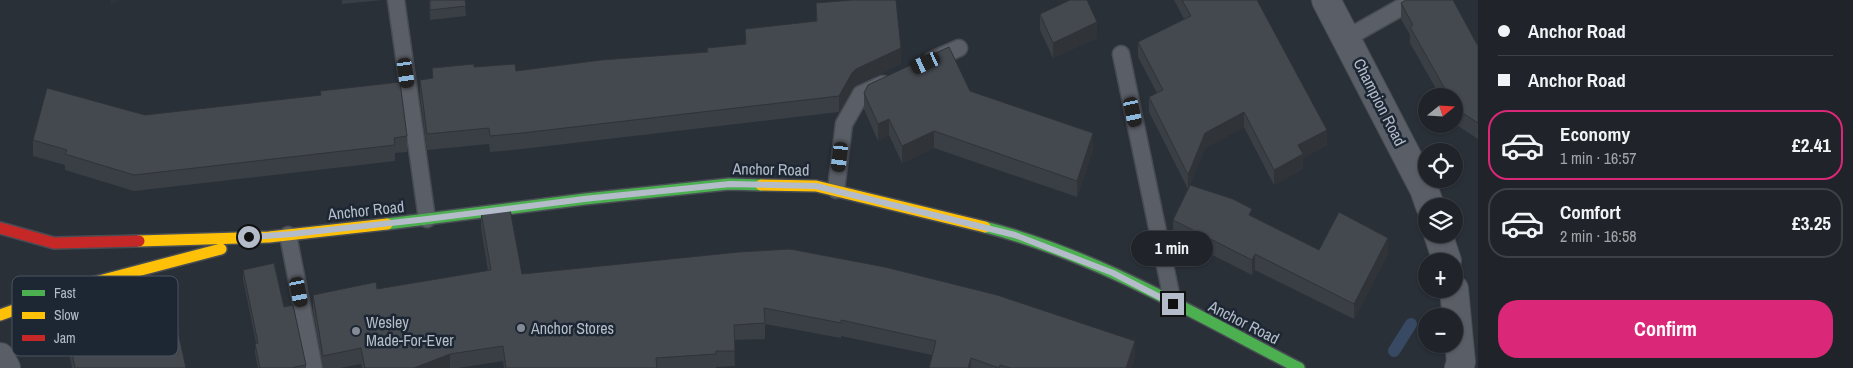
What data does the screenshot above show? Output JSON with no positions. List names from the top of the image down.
{
  "streets": {
    "street": ["Champion Road", "Anchor Road"]
  },
  "places": ["Anchor Stores", "Wesley Made-For-Ever"],
  "legend": ["Fast", "Slow", "Jam"],
  "north": "right",
  "page": {
    "banner": ["Anchor Road", "Anchor Road"],
    "map_buttons": ["+", "−"],
    "list": [
      {
        "name": "Economy",
        "note": "1 min · 16:57",
        "value": "£2.41"
      },
      {
        "name": "Comfort",
        "note": "2 min · 16:58",
        "value": "£3.25"
      }
    ],
    "bubble": "1 min",
    "buttons": "Confirm"
  }
}
